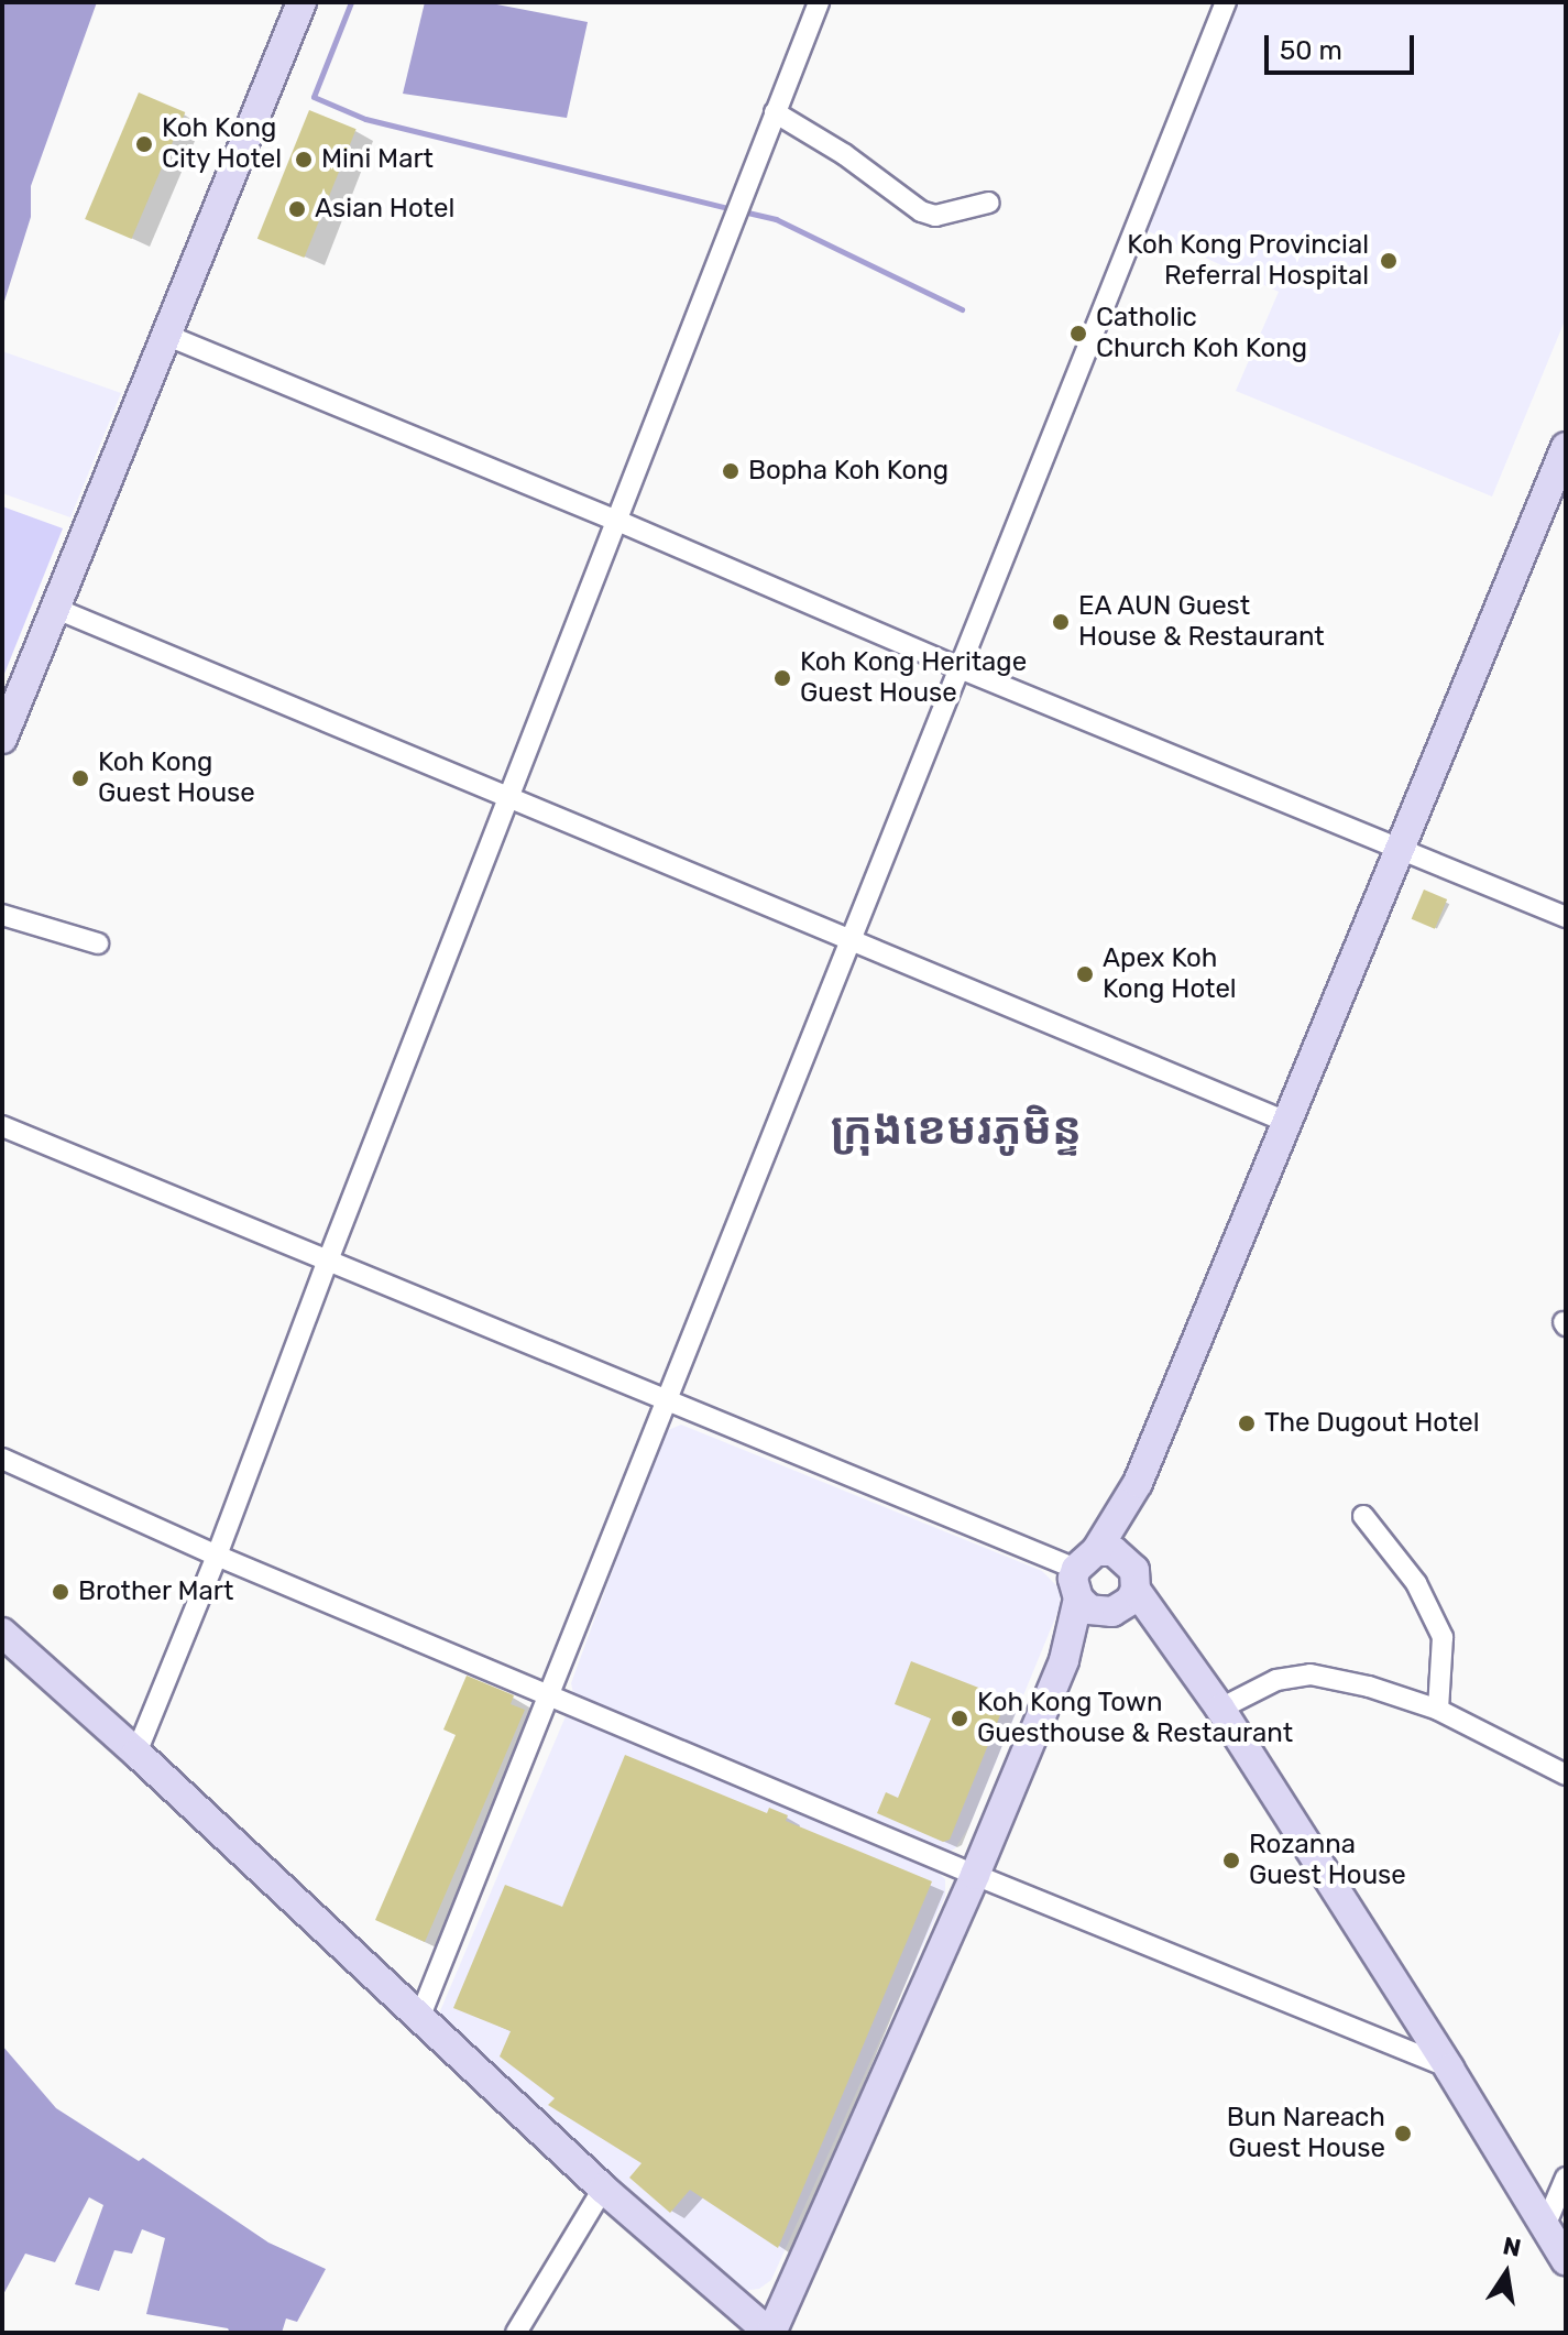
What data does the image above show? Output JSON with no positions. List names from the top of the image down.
{
  "districts": ["ក្រុងខេមរភូមិន្ទ"],
  "places": [
    "Koh Kong City Hotel",
    "Mini Mart",
    "Asian Hotel",
    "Koh Kong Provincial Referral Hospital",
    "Catholic Church Koh Kong",
    "Bopha Koh Kong",
    "EA AUN Guest House & Restaurant",
    "Koh Kong Heritage Guest House",
    "Koh Kong Guest House",
    "Apex Koh Kong Hotel",
    "The Dugout Hotel",
    "Brother Mart",
    "Koh Kong Town Guesthouse & Restaurant",
    "Rozanna Guest House",
    "Bun Nareach Guest House"
  ],
  "scale_bar": "50 m",
  "north": "top"
}
